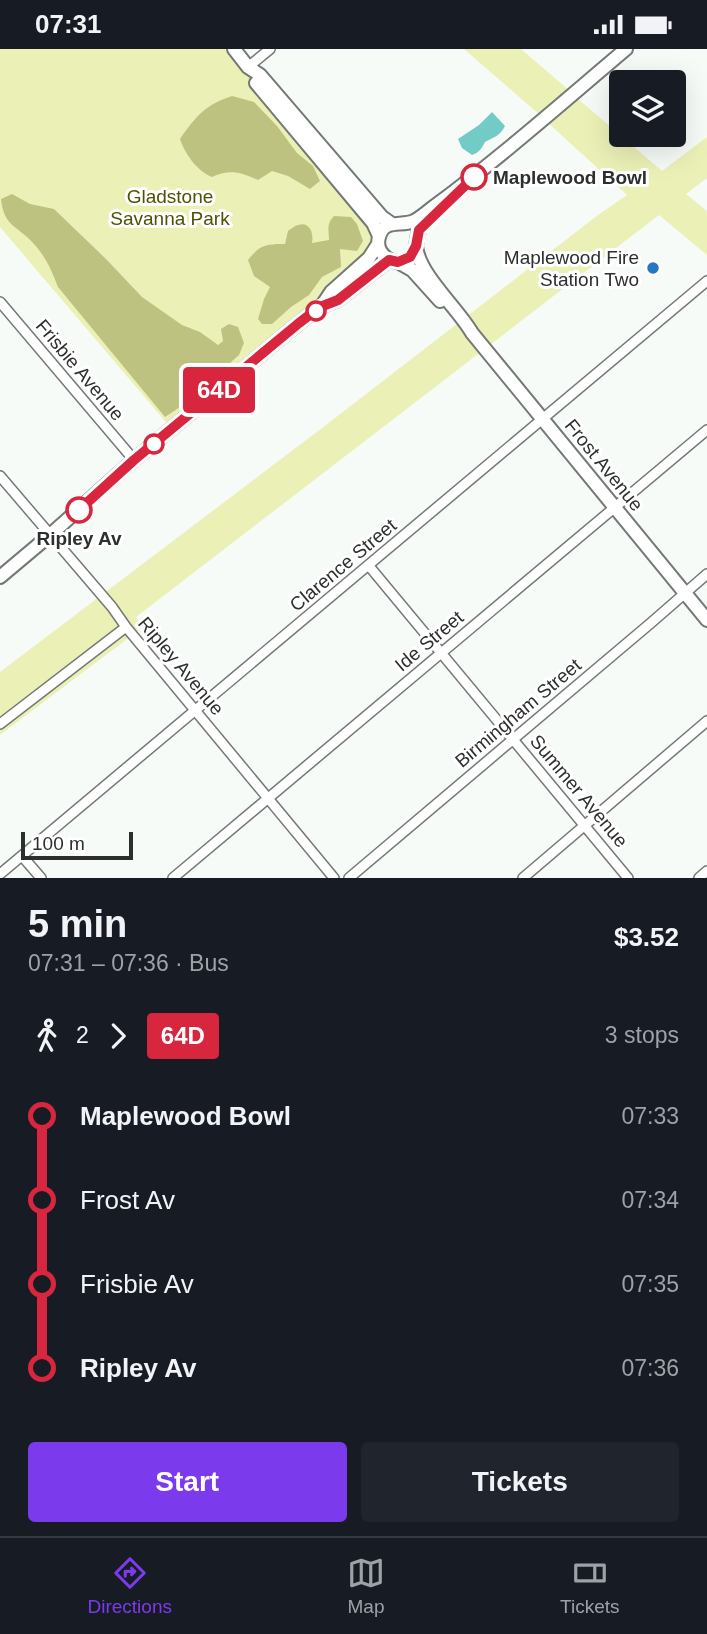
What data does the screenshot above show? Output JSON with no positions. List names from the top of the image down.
{
  "streets": {
    "street": [
      "Frisbie Avenue",
      "Frost Avenue",
      "Clarence Street",
      "Ide Street",
      "Ripley Avenue",
      "Birmingham Street",
      "Summer Avenue"
    ]
  },
  "crossings": [
    ["Frost Avenue", "Clarence Street"],
    ["Frost Avenue", "Ide Street"],
    ["Frost Avenue", "Birmingham Street"],
    ["Clarence Street", "Ripley Avenue"],
    ["Clarence Street", "Summer Avenue"],
    ["Ide Street", "Ripley Avenue"],
    ["Ide Street", "Summer Avenue"],
    ["Birmingham Street", "Summer Avenue"]
  ],
  "parks": ["Gladstone Savanna Park"],
  "places": ["Maplewood Bowl", "Maplewood Fire Station Two", "Ripley Av"],
  "lines": ["bus line 64D"],
  "scale_bar": "100 m",
  "page": {
    "status": "07:31",
    "on_map": "64D",
    "scale": "100 m",
    "heading": ["5 min", "07:31 – 07:36 · Bus", "$3.52"],
    "legs": ["2", "64D", "3 stops"],
    "list": [
      {
        "name": "Maplewood Bowl",
        "value": "07:33"
      },
      {
        "name": "Frost Av",
        "value": "07:34"
      },
      {
        "name": "Frisbie Av",
        "value": "07:35"
      },
      {
        "name": "Ripley Av",
        "value": "07:36"
      }
    ],
    "buttons": ["Start", "Tickets"],
    "tabs": ["Directions", "Map", "Tickets"]
  }
}
